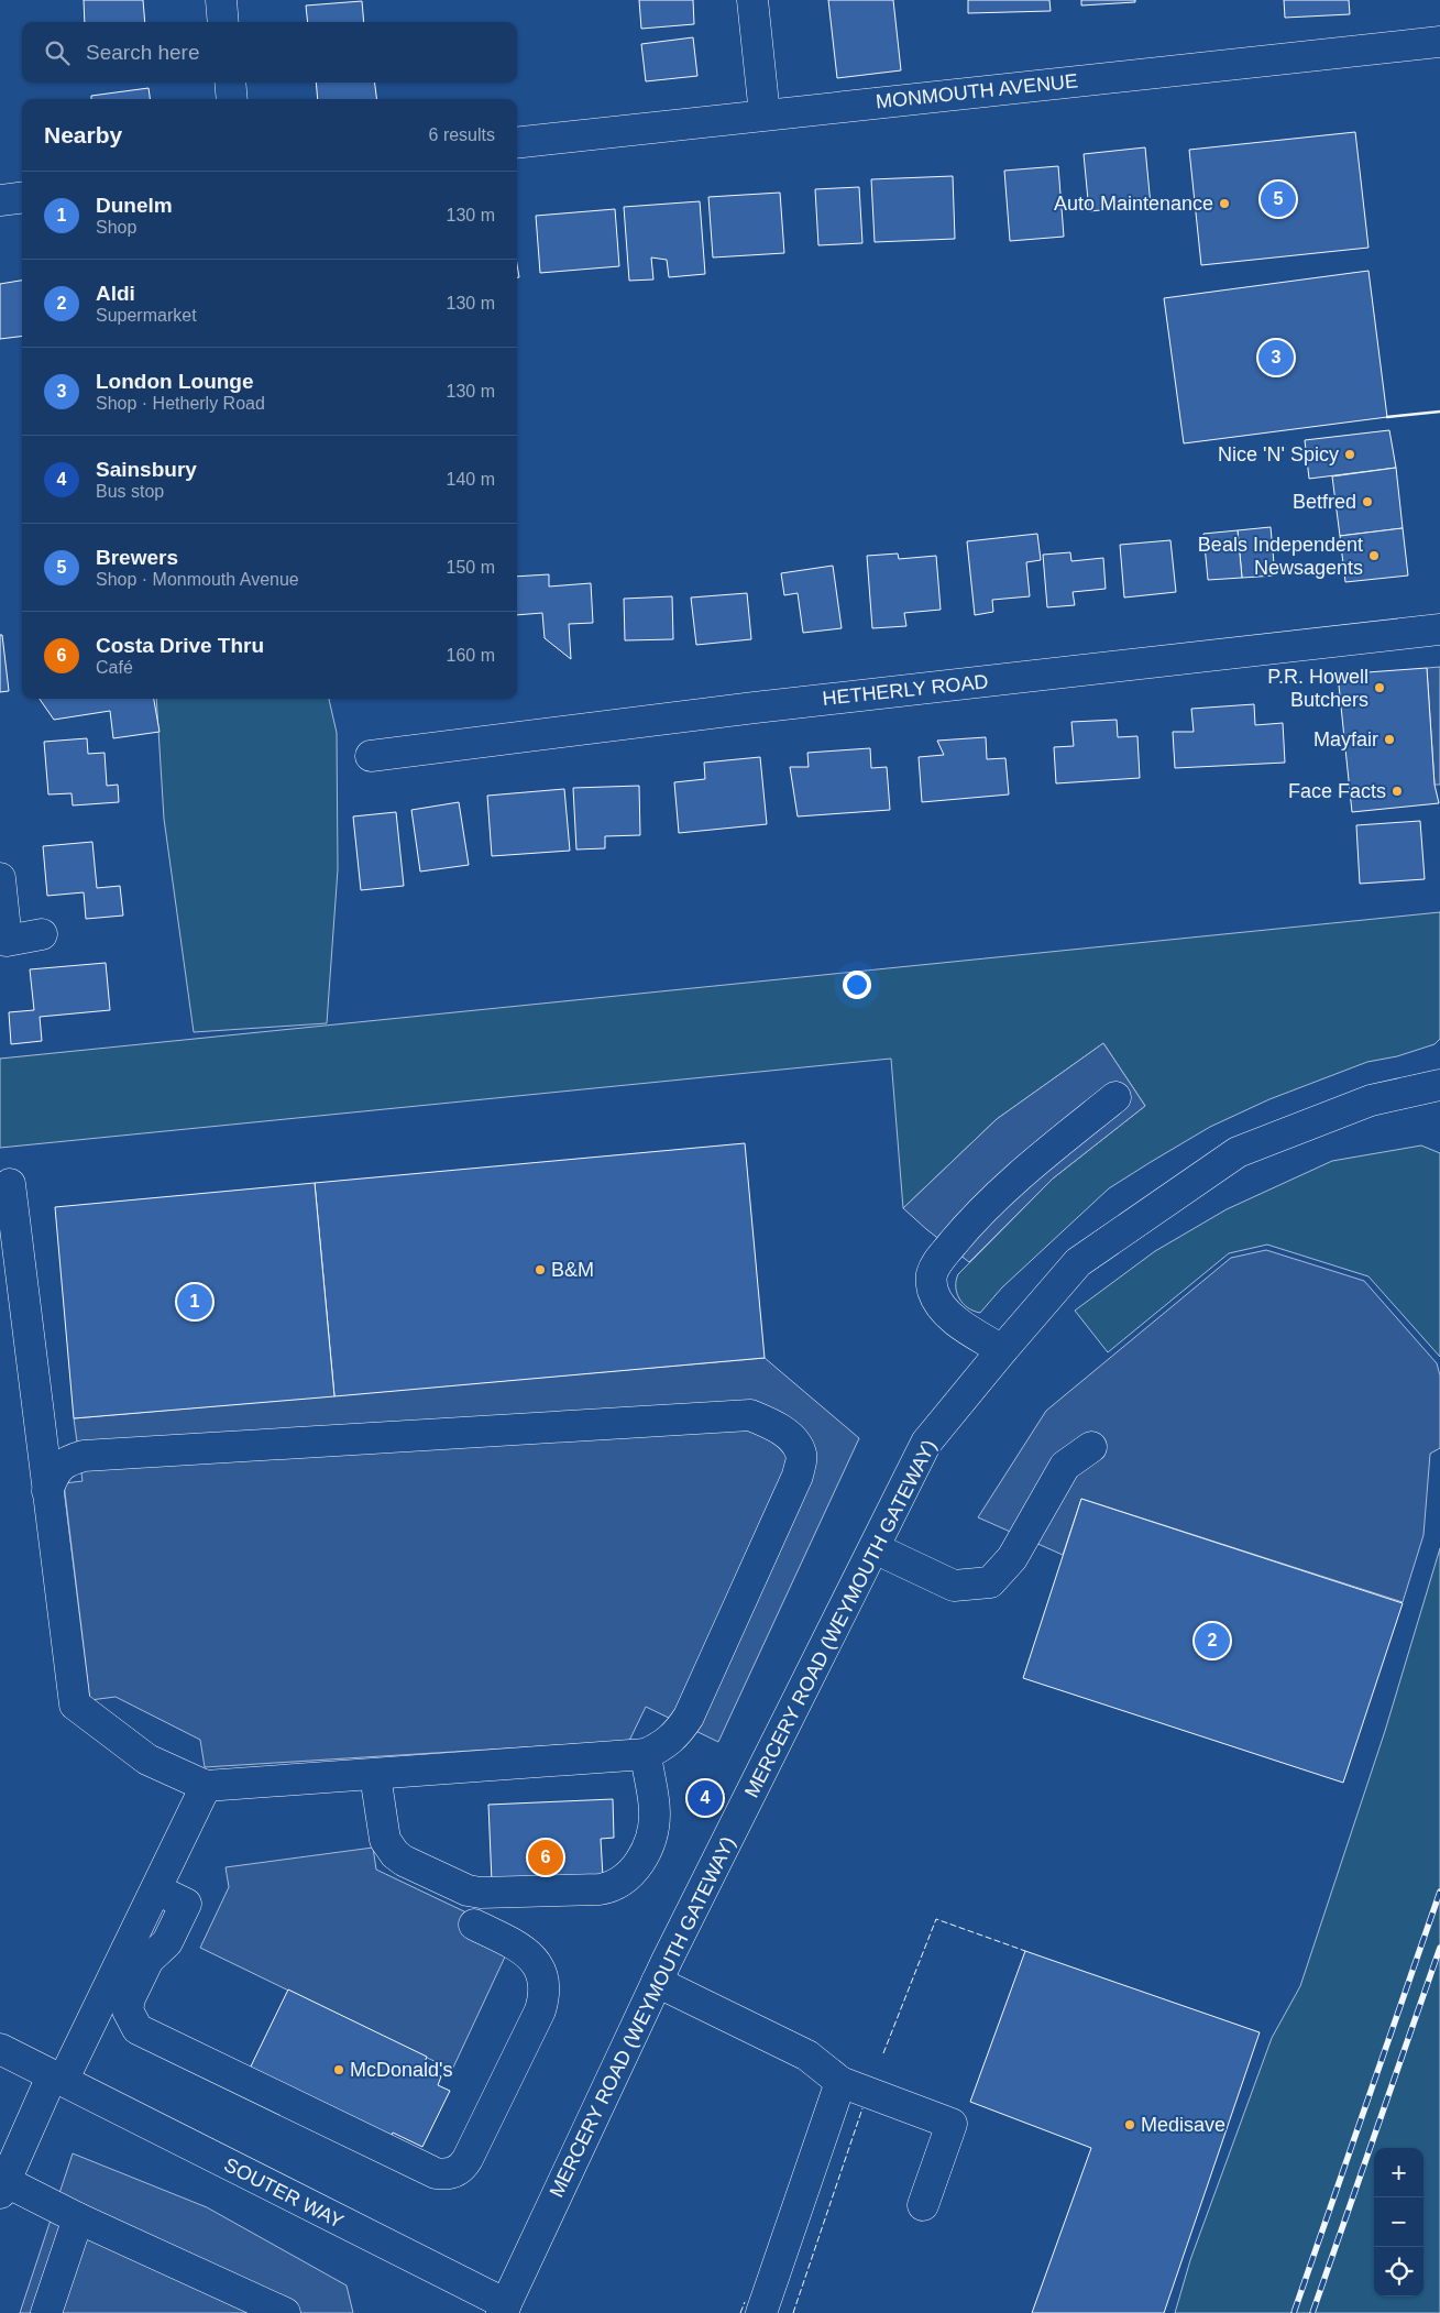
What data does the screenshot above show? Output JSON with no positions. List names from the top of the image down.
{
  "streets": {
    "street": [
      "MONMOUTH AVENUE",
      "HETHERLY ROAD",
      "MERCERY ROAD (WEYMOUTH GATEWAY)",
      "SOUTER WAY"
    ]
  },
  "crossings": [
    ["MERCERY ROAD (WEYMOUTH GATEWAY)", "SOUTER WAY"]
  ],
  "places": [
    "Auto Maintenance",
    "Nice 'N' Spicy",
    "Betfred",
    "Beals Independent Newsagents",
    "P.R. Howell Butchers",
    "Mayfair",
    "Face Facts",
    "B&M",
    "McDonald's",
    "Medisave"
  ],
  "page": {
    "search": "Search here",
    "heading": ["Nearby", "6 results"],
    "list": [
      {
        "mark": "1",
        "name": "Dunelm",
        "note": "Shop",
        "value": "130 m"
      },
      {
        "mark": "2",
        "name": "Aldi",
        "note": "Supermarket",
        "value": "130 m"
      },
      {
        "mark": "3",
        "name": "London Lounge",
        "note": "Shop · Hetherly Road",
        "value": "130 m"
      },
      {
        "mark": "4",
        "name": "Sainsbury",
        "note": "Bus stop",
        "value": "140 m"
      },
      {
        "mark": "5",
        "name": "Brewers",
        "note": "Shop · Monmouth Avenue",
        "value": "150 m"
      },
      {
        "mark": "6",
        "name": "Costa Drive Thru",
        "note": "Café",
        "value": "160 m"
      }
    ],
    "pins": [
      "5",
      "3",
      "1",
      "2",
      "4",
      "6"
    ],
    "map_buttons": ["+", "−"]
  }
}
